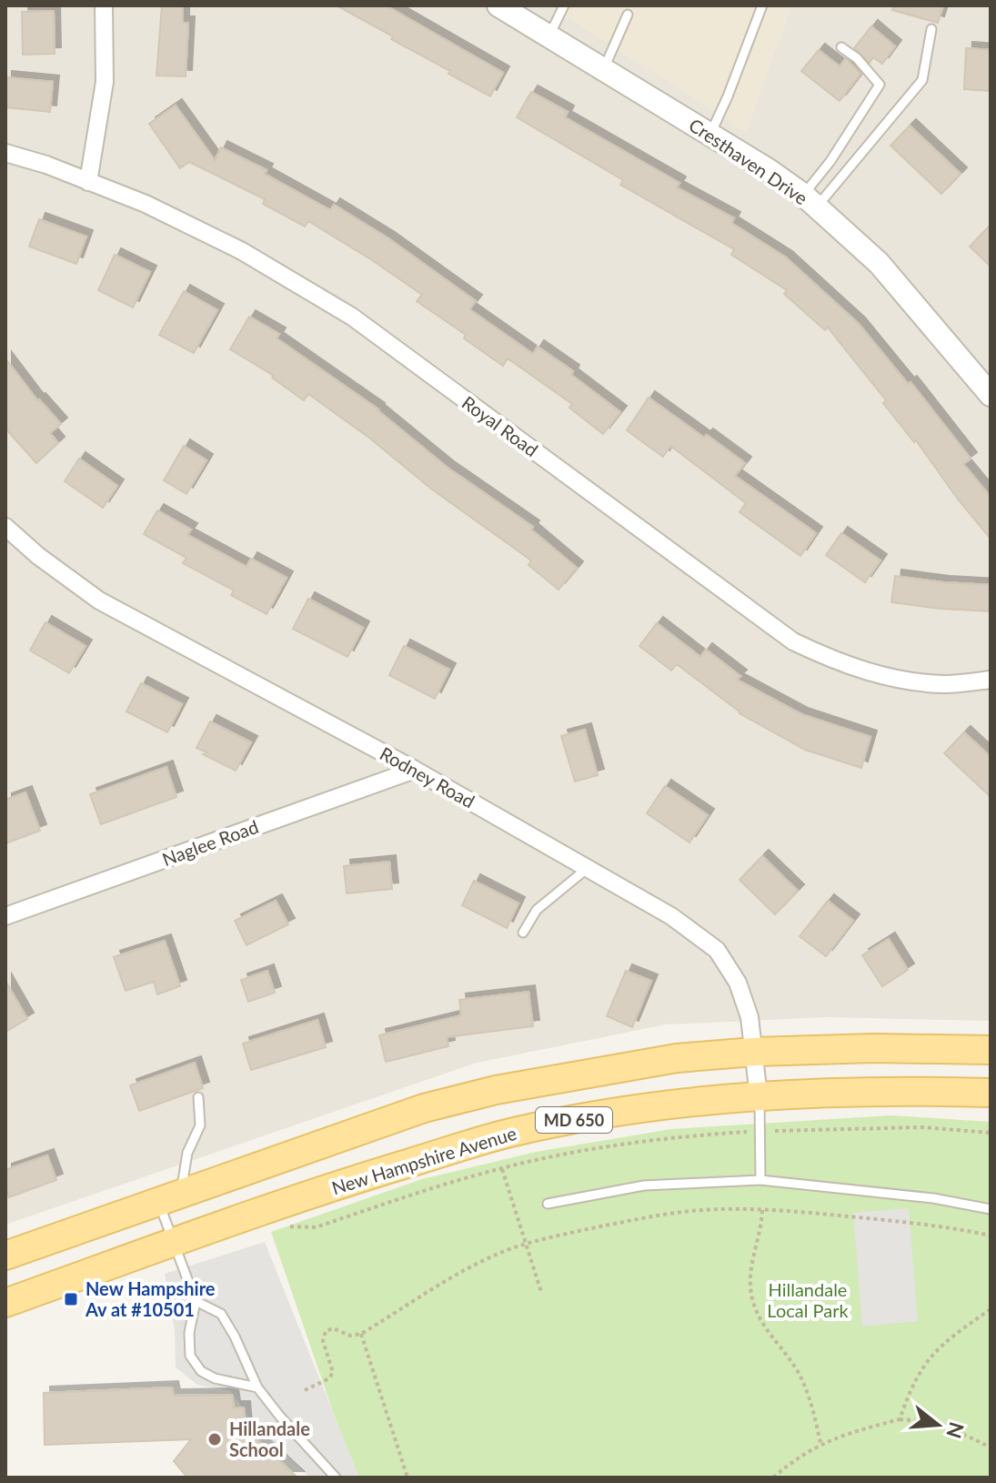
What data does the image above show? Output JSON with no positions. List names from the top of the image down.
{
  "streets": {
    "main road": ["MD 650", "New Hampshire Avenue"],
    "street": [
      "Cresthaven Drive",
      "Royal Road",
      "Rodney Road",
      "Naglee Road"
    ]
  },
  "crossings": [
    ["Rodney Road", "Naglee Road"],
    ["Rodney Road", "MD 650"],
    ["Rodney Road", "New Hampshire Avenue"]
  ],
  "parks": ["Hillandale Local Park"],
  "places": {
    "transit": ["New Hampshire Av at #10501"],
    "other": ["Hillandale School"]
  },
  "north": "right"
}
